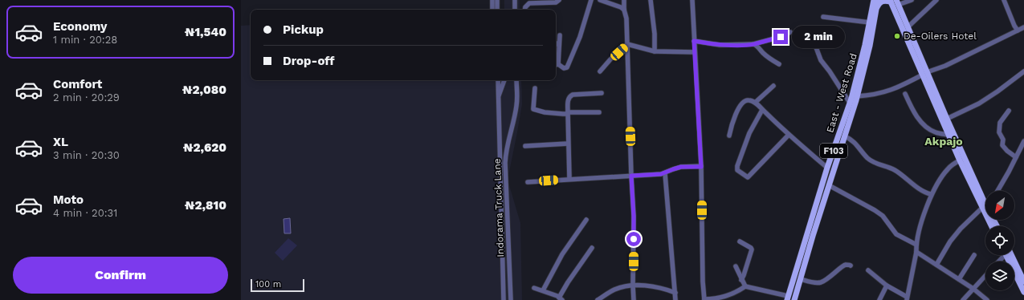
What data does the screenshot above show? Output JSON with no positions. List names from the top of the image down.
{
  "streets": {
    "main road": ["East - West Road", "F103"],
    "street": ["Indorama Truck Lane"]
  },
  "districts": ["Akpajo"],
  "places": ["De-Oilers Hotel"],
  "scale_bar": "100 m",
  "north": "bottom left",
  "page": {
    "list": [
      {
        "name": "Economy",
        "note": "1 min · 20:28",
        "value": "₦1,540"
      },
      {
        "name": "Comfort",
        "note": "2 min · 20:29",
        "value": "₦2,080"
      },
      {
        "name": "XL",
        "note": "3 min · 20:30",
        "value": "₦2,620"
      },
      {
        "name": "Moto",
        "note": "4 min · 20:31",
        "value": "₦2,810"
      }
    ],
    "banner": ["Pickup", "Drop-off"],
    "bubble": "2 min",
    "buttons": "Confirm",
    "scale": "100 m"
  }
}
